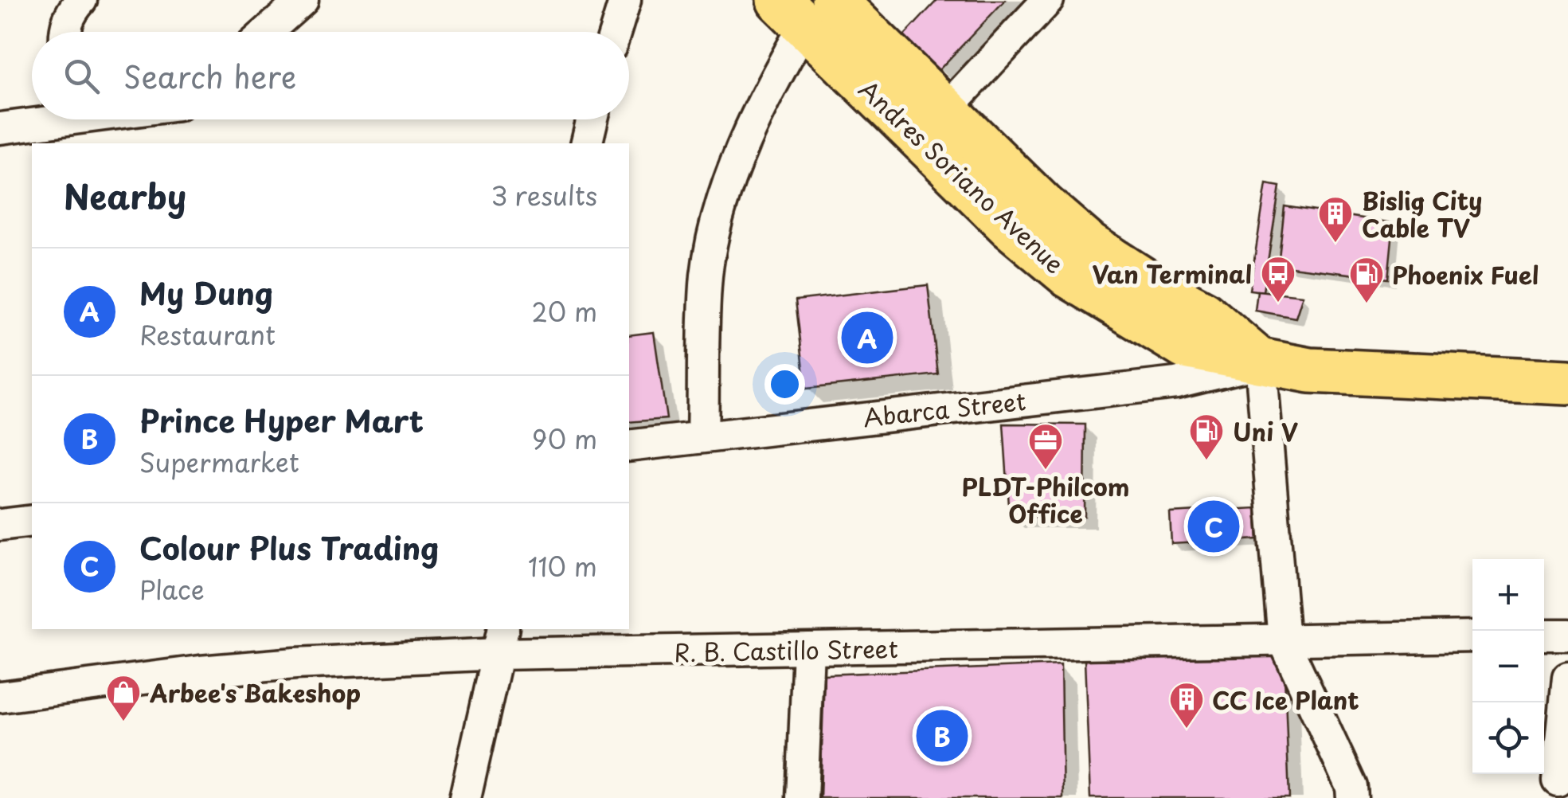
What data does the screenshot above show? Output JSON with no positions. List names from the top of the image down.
{
  "streets": {
    "highway": ["Andres Soriano Avenue"],
    "street": ["Abarca Street", "R. B. Castillo Street"]
  },
  "crossings": [
    ["Andres Soriano Avenue", "Abarca Street"]
  ],
  "places": {
    "building": ["Bislig City Cable TV", "CC Ice Plant"],
    "bus stop": ["Van Terminal"],
    "fuel station": ["Phoenix Fuel", "Uni V"],
    "office": ["PLDT-Philcom Office"],
    "shop": ["Arbee's Bakeshop"]
  },
  "page": {
    "search": "Search here",
    "heading": ["Nearby", "3 results"],
    "list": [
      {
        "mark": "A",
        "name": "My Dung",
        "note": "Restaurant",
        "value": "20 m"
      },
      {
        "mark": "B",
        "name": "Prince Hyper Mart",
        "note": "Supermarket",
        "value": "90 m"
      },
      {
        "mark": "C",
        "name": "Colour Plus Trading",
        "note": "Place",
        "value": "110 m"
      }
    ],
    "pins": ["A", "C", "B"],
    "map_buttons": ["+", "−"]
  }
}
